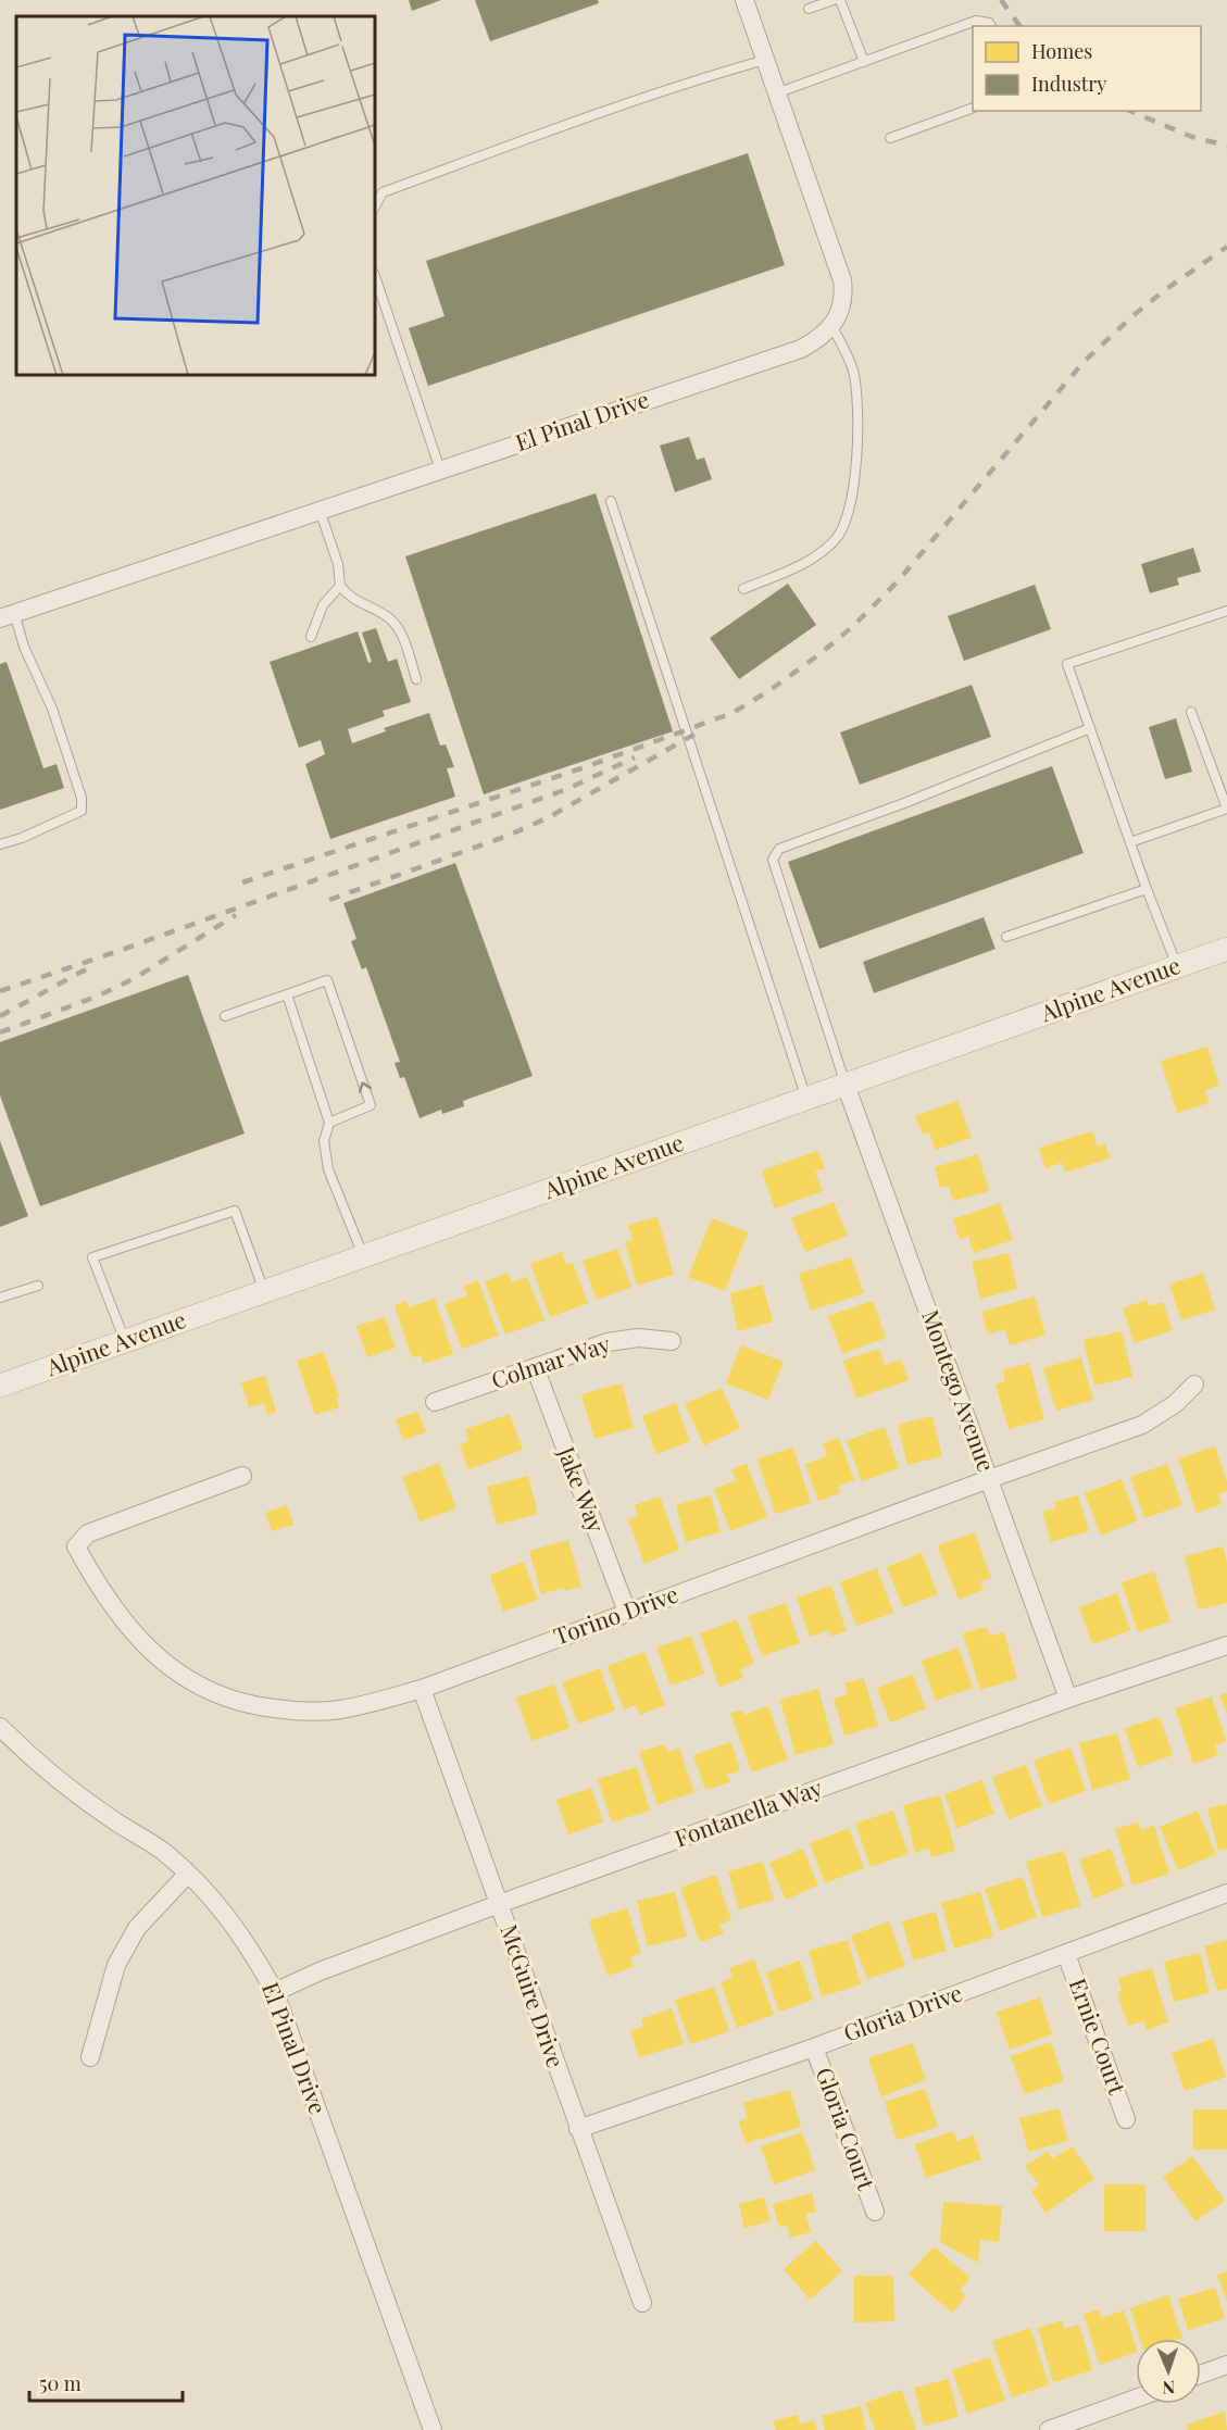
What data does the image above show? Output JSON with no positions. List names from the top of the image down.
{
  "streets": {
    "street": [
      "El Pinal Drive",
      "Alpine Avenue",
      "Colmar Way",
      "Montego Avenue",
      "Jake Way",
      "Torino Drive",
      "Fontanella Way",
      "McGuire Drive",
      "Gloria Drive",
      "Ernie Court",
      "Gloria Court"
    ]
  },
  "crossings": [
    ["El Pinal Drive", "Fontanella Way"],
    ["Alpine Avenue", "Montego Avenue"],
    ["Colmar Way", "Jake Way"],
    ["Montego Avenue", "Torino Drive"],
    ["Montego Avenue", "Fontanella Way"],
    ["Jake Way", "Torino Drive"],
    ["Torino Drive", "McGuire Drive"],
    ["Fontanella Way", "McGuire Drive"],
    ["McGuire Drive", "Gloria Drive"],
    ["Gloria Drive", "Ernie Court"],
    ["Gloria Drive", "Gloria Court"]
  ],
  "legend": ["Homes", "Industry"],
  "scale_bar": "50 m",
  "north": "bottom"
}
